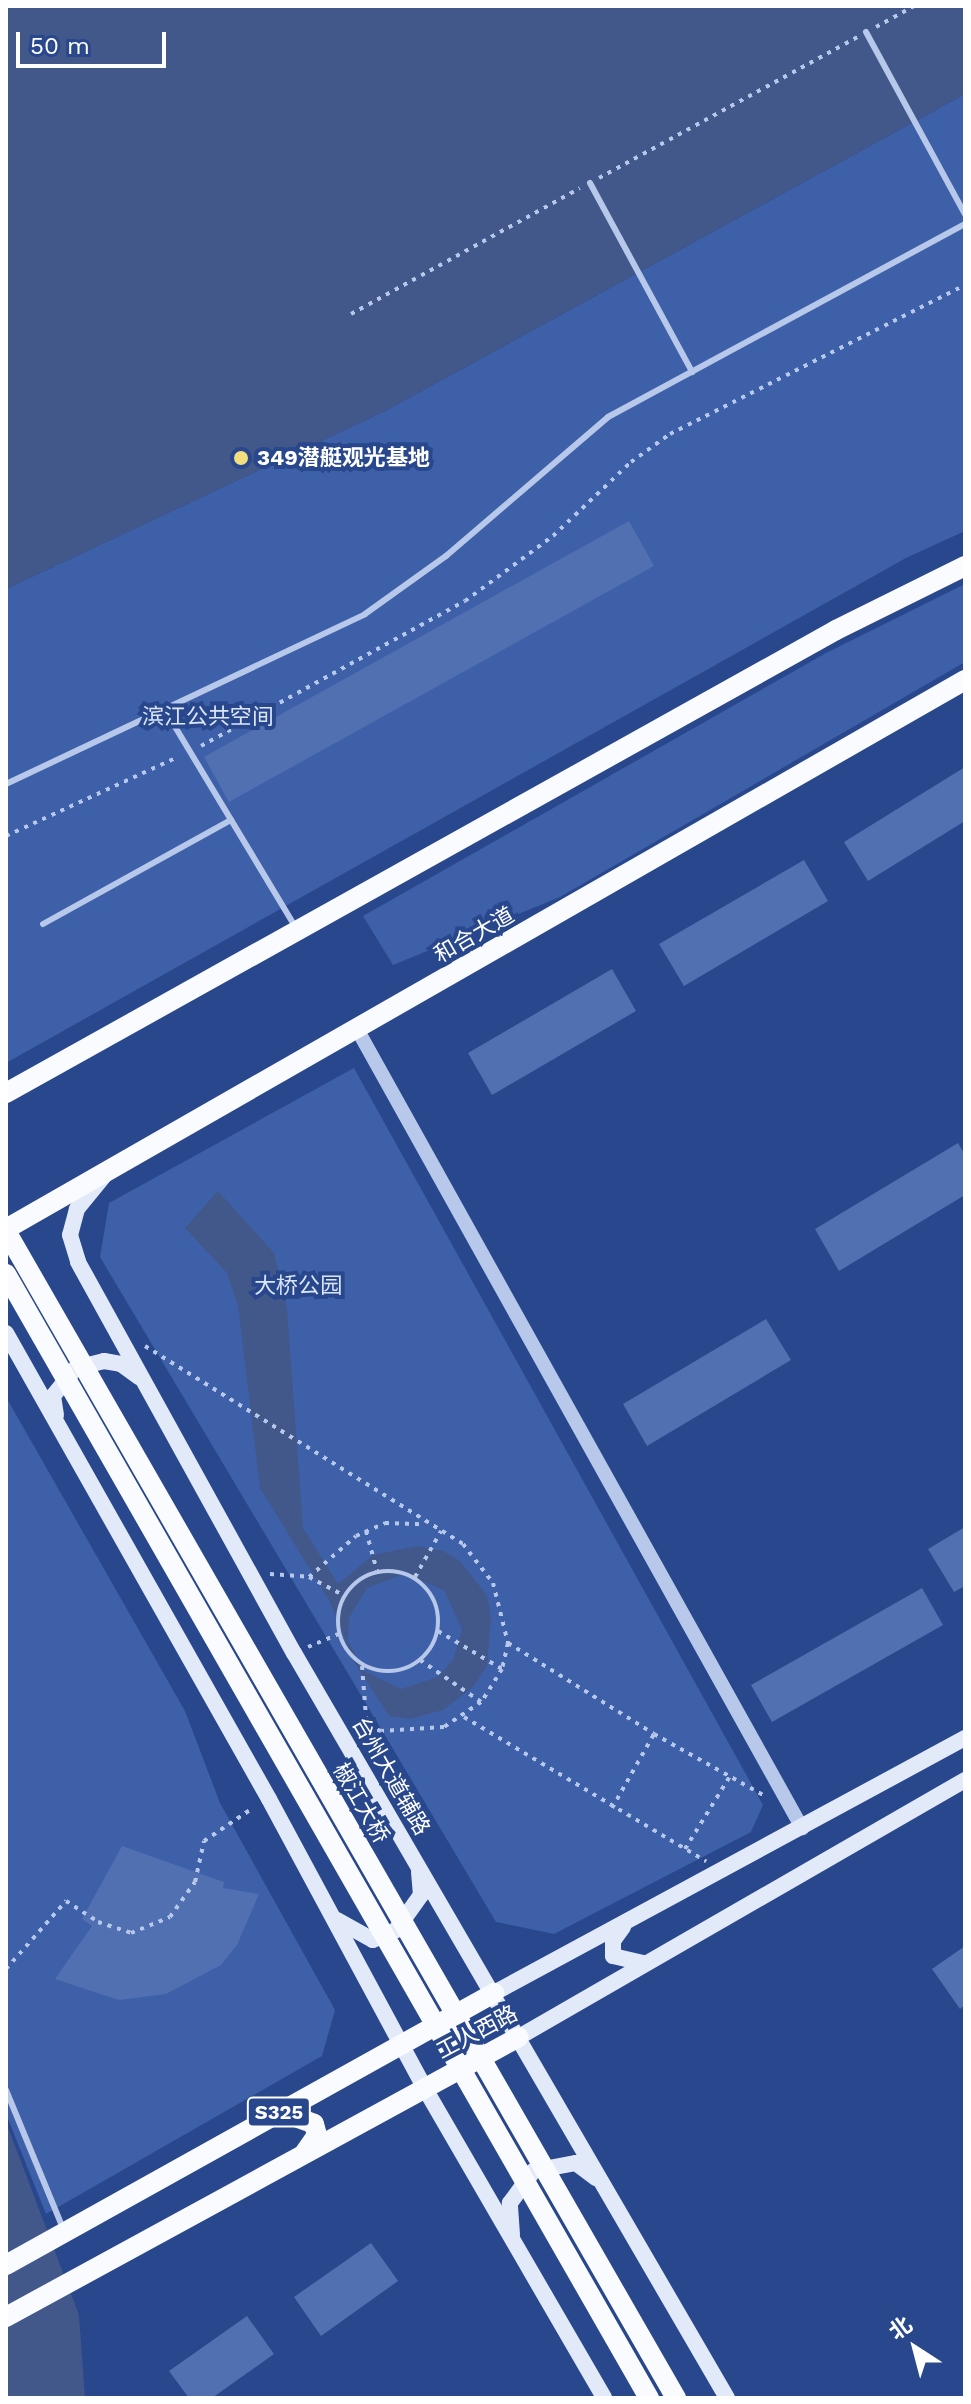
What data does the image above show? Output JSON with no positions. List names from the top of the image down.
{
  "streets": {
    "main road": [
      "和合大道",
      "台州大道辅路",
      "椒江大桥",
      "工人西路",
      "S325"
    ]
  },
  "crossings": [
    ["和合大道", "台州大道辅路"],
    ["和合大道", "椒江大桥"],
    ["台州大道辅路", "工人西路"]
  ],
  "parks": ["滨江公共空间", "大桥公园"],
  "places": ["349潜艇观光基地"],
  "scale_bar": "50 m",
  "north": "top left"
}
